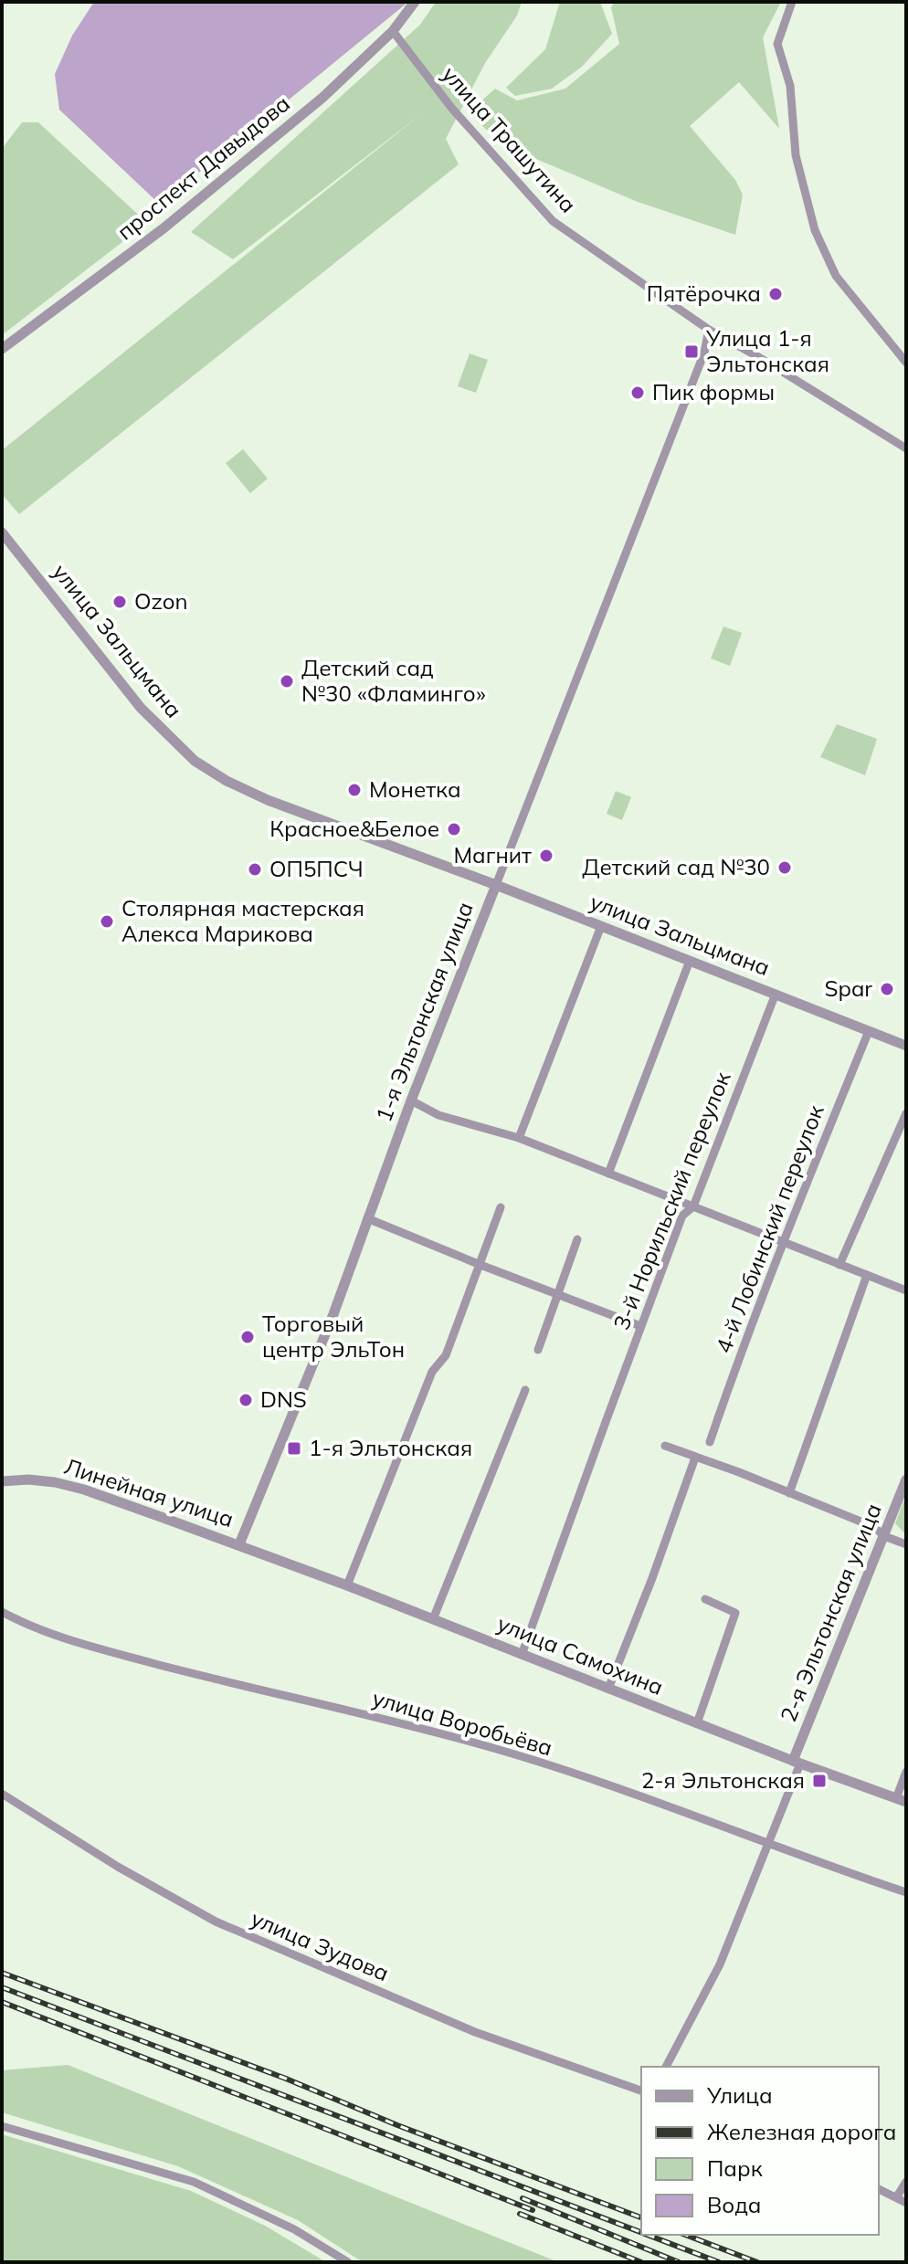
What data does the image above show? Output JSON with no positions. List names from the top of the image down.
{
  "streets": {
    "street": [
      "улица Трашутина",
      "проспект Давыдова",
      "улица Зальцмана",
      "1-я Эльтонская улица",
      "3-й Норильский переулок",
      "4-й Лобинский переулок",
      "Линейная улица",
      "2-я Эльтонская улица",
      "улица Самохина",
      "улица Воробьёва",
      "улица Зудова"
    ]
  },
  "crossings": [
    ["улица Трашутина", "проспект Давыдова"],
    ["улица Трашутина", "1-я Эльтонская улица"],
    ["улица Зальцмана", "1-я Эльтонская улица"],
    ["улица Зальцмана", "3-й Норильский переулок"],
    ["улица Зальцмана", "4-й Лобинский переулок"],
    ["1-я Эльтонская улица", "Линейная улица"],
    ["1-я Эльтонская улица", "улица Самохина"],
    ["3-й Норильский переулок", "улица Самохина"],
    ["Линейная улица", "улица Самохина"],
    ["2-я Эльтонская улица", "улица Самохина"]
  ],
  "places": {
    "other": [
      "Пятёрочка",
      "Пик формы",
      "Ozon",
      "Детский сад №30 «Фламинго»",
      "Монетка",
      "Красное&Белое",
      "Магнит",
      "Детский сад №30",
      "ОП5ПСЧ",
      "Столярная мастерская Алекса Марикова",
      "Spar",
      "Торговый центр ЭльТон",
      "DNS"
    ],
    "transit": ["Улица 1-я Эльтонская", "1-я Эльтонская", "2-я Эльтонская"]
  },
  "legend": [
    "Улица",
    "Железная дорога",
    "Парк",
    "Вода"
  ]
}
